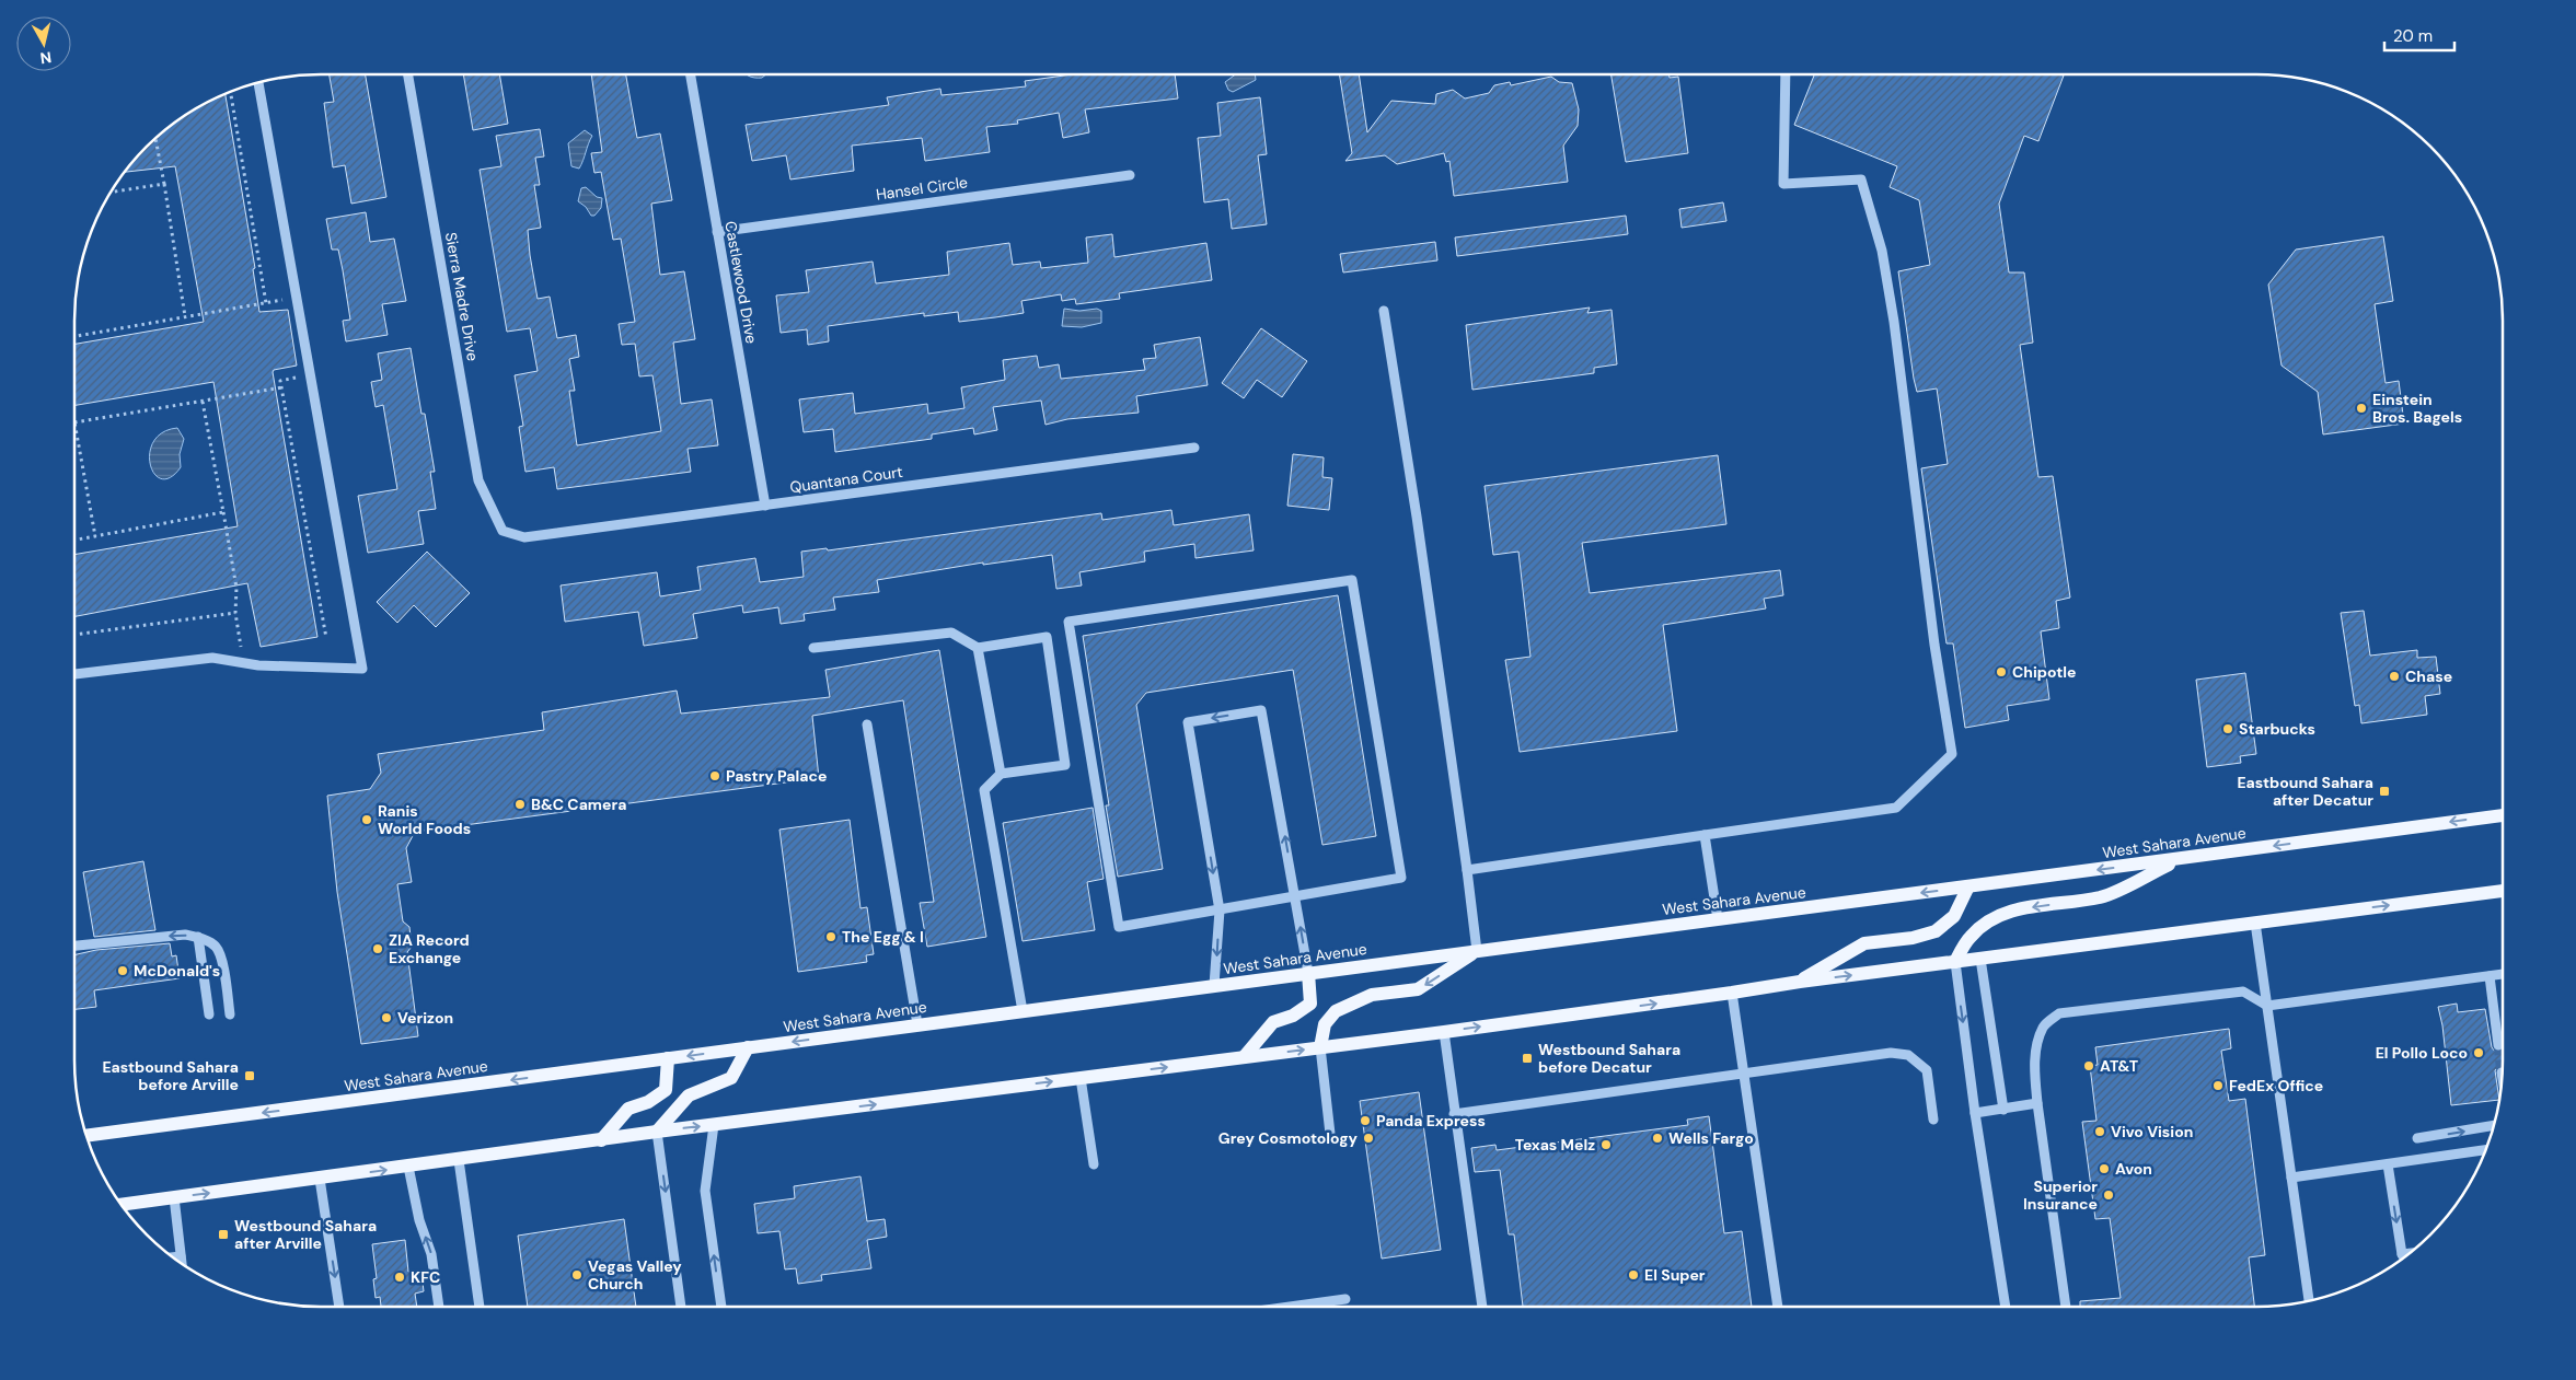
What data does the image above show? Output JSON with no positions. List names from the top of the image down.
{
  "streets": {
    "main road": ["West Sahara Avenue"],
    "street": [
      "Hansel Circle",
      "Castlewood Drive",
      "Sierra Madre Drive",
      "Quantana Court"
    ]
  },
  "crossings": [
    ["Hansel Circle", "Castlewood Drive"],
    ["Castlewood Drive", "Quantana Court"],
    ["Sierra Madre Drive", "Quantana Court"]
  ],
  "places": {
    "other": [
      "Einstein Bros. Bagels",
      "Chipotle",
      "Chase",
      "Starbucks",
      "Pastry Palace",
      "B&C Camera",
      "Ranis World Foods",
      "The Egg & I",
      "ZIA Record Exchange",
      "McDonald's",
      "Verizon",
      "El Pollo Loco",
      "AT&T",
      "FedEx Office",
      "Panda Express",
      "Vivo Vision",
      "Grey Cosmotology",
      "Wells Fargo",
      "Texas Melz",
      "Avon",
      "Superior Insurance",
      "Vegas Valley Church",
      "El Super",
      "KFC"
    ],
    "transit": [
      "Eastbound Sahara after Decatur",
      "Westbound Sahara before Decatur",
      "Eastbound Sahara before Arville",
      "Westbound Sahara after Arville"
    ]
  },
  "scale_bar": "20 m",
  "north": "bottom"
}
